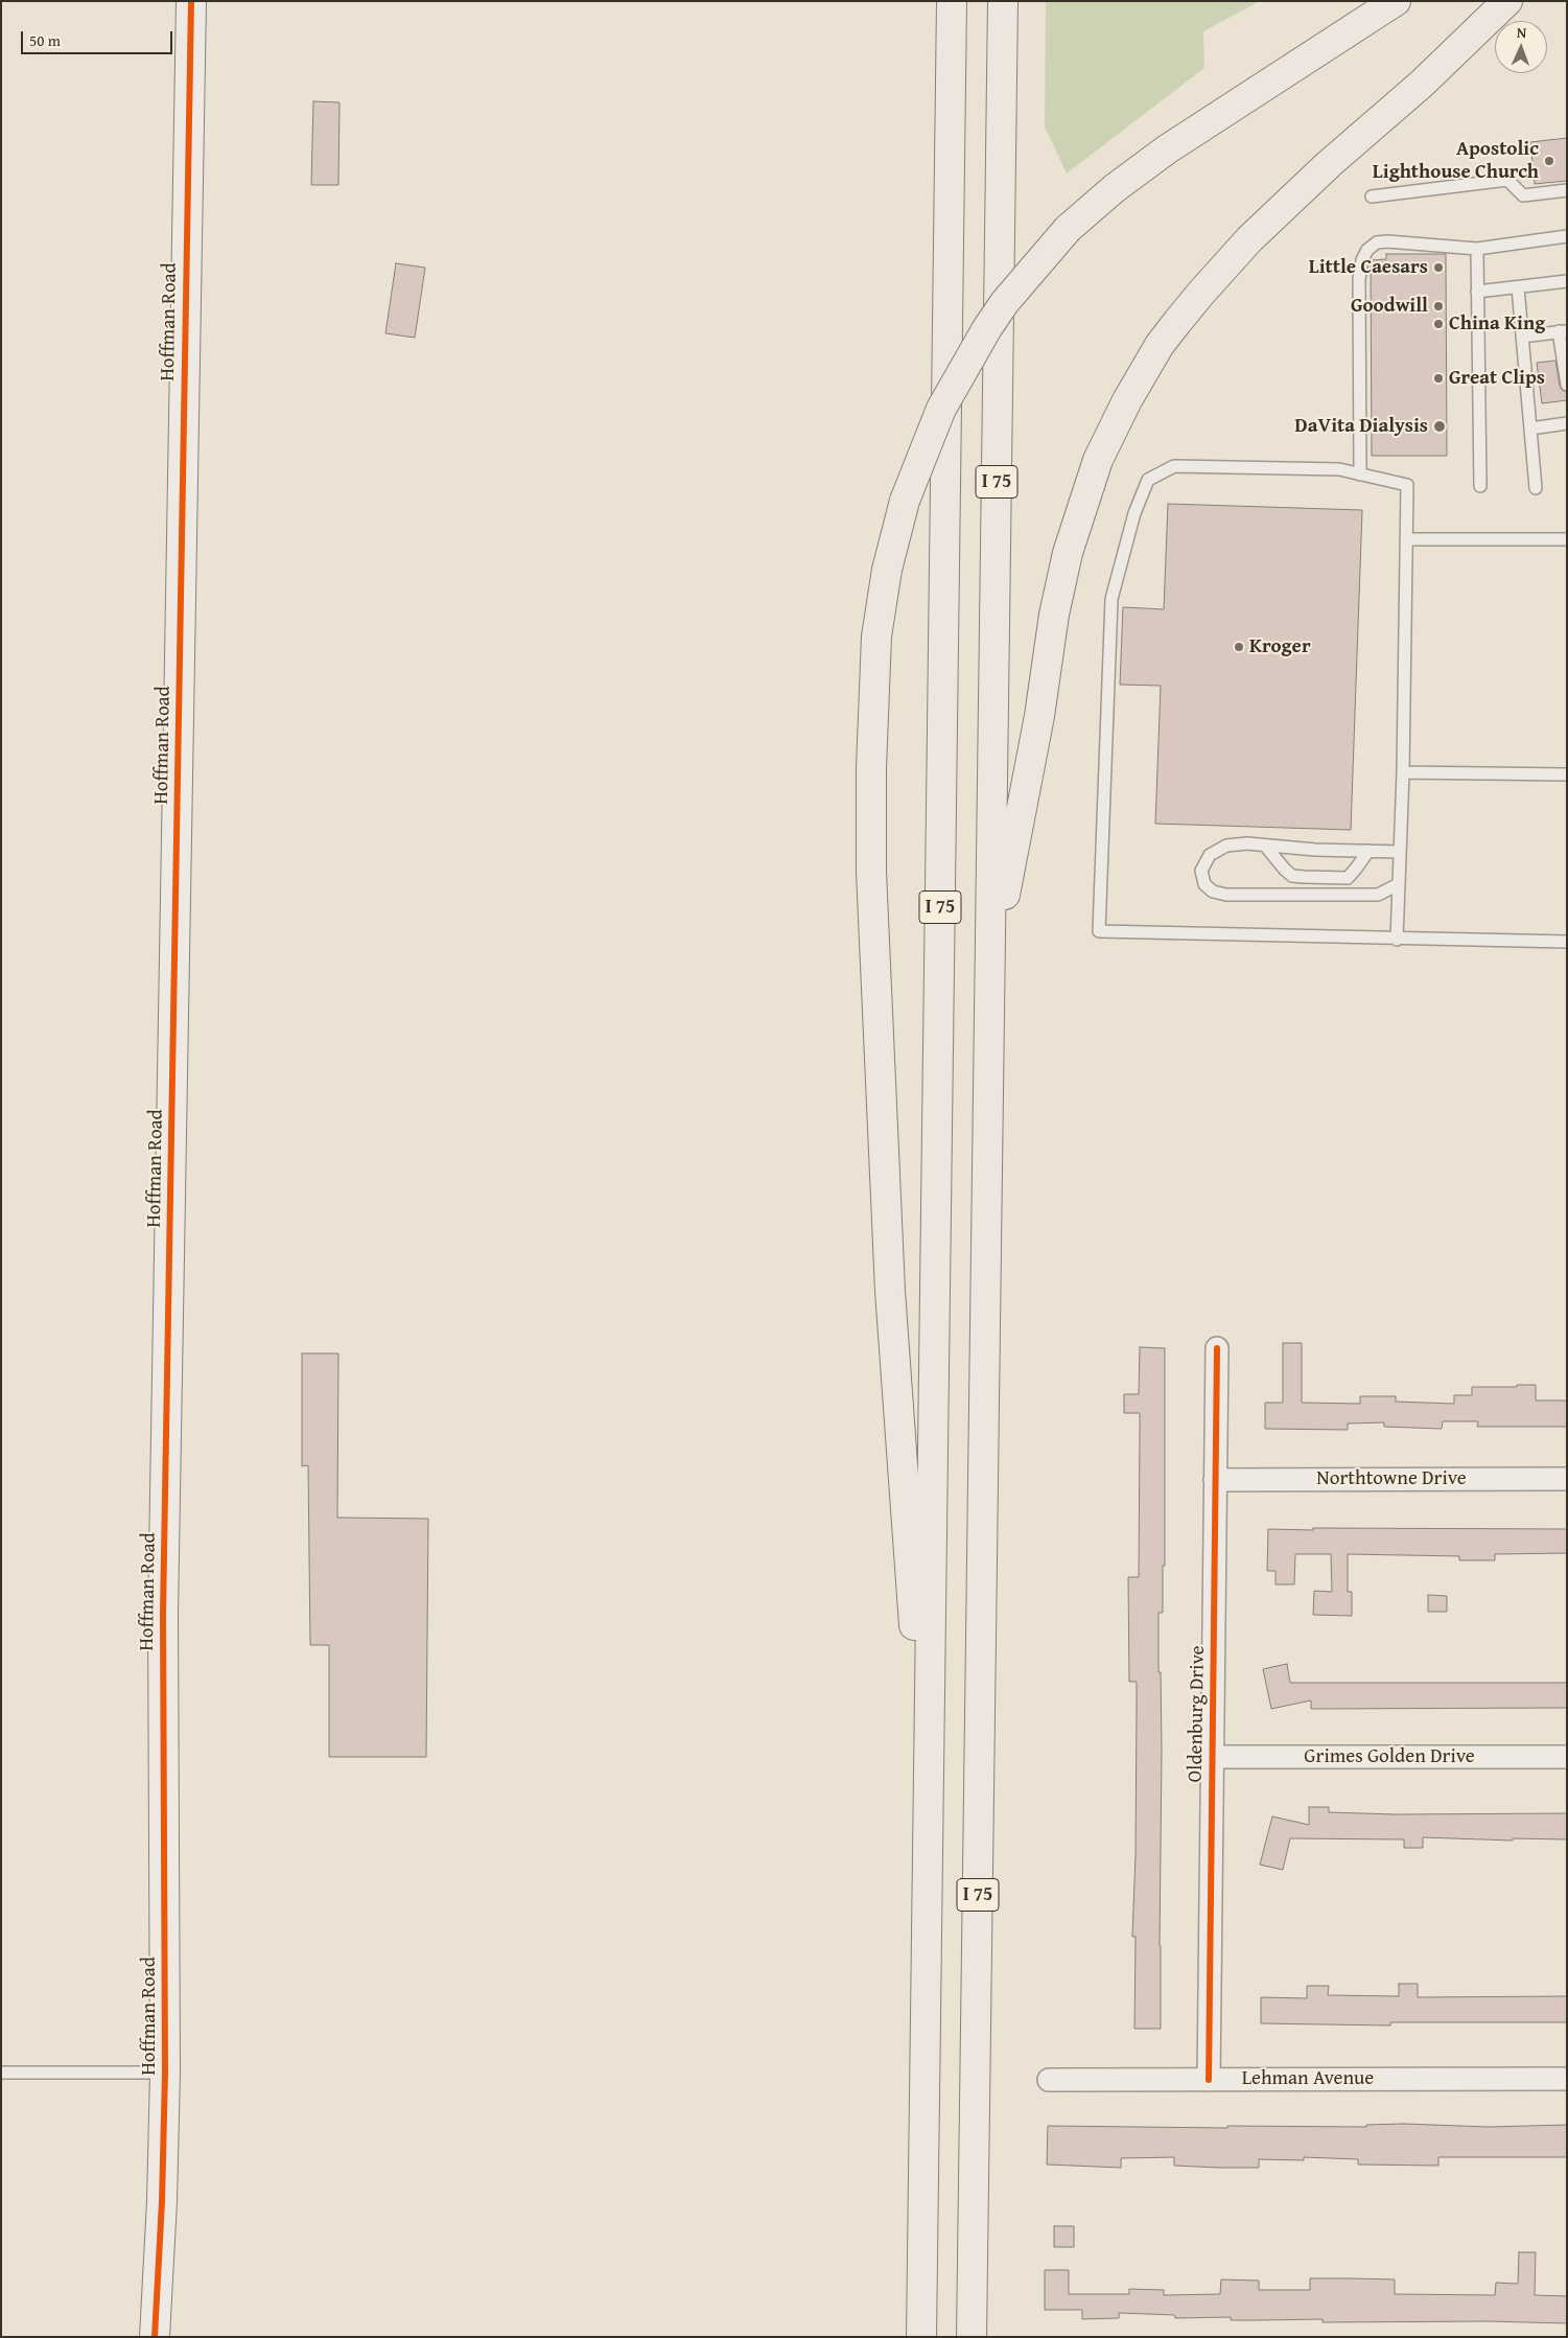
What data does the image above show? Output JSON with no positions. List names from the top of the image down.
{
  "streets": {
    "highway": ["I 75"],
    "street": [
      "Hoffman Road",
      "Northtowne Drive",
      "Oldenburg Drive",
      "Grimes Golden Drive",
      "Lehman Avenue"
    ]
  },
  "crossings": [
    ["Northtowne Drive", "Oldenburg Drive"],
    ["Oldenburg Drive", "Grimes Golden Drive"],
    ["Oldenburg Drive", "Lehman Avenue"]
  ],
  "places": [
    "Apostolic Lighthouse Church",
    "Little Caesars",
    "Goodwill",
    "China King",
    "Great Clips",
    "DaVita Dialysis",
    "Kroger"
  ],
  "scale_bar": "50 m",
  "north": "top"
}
